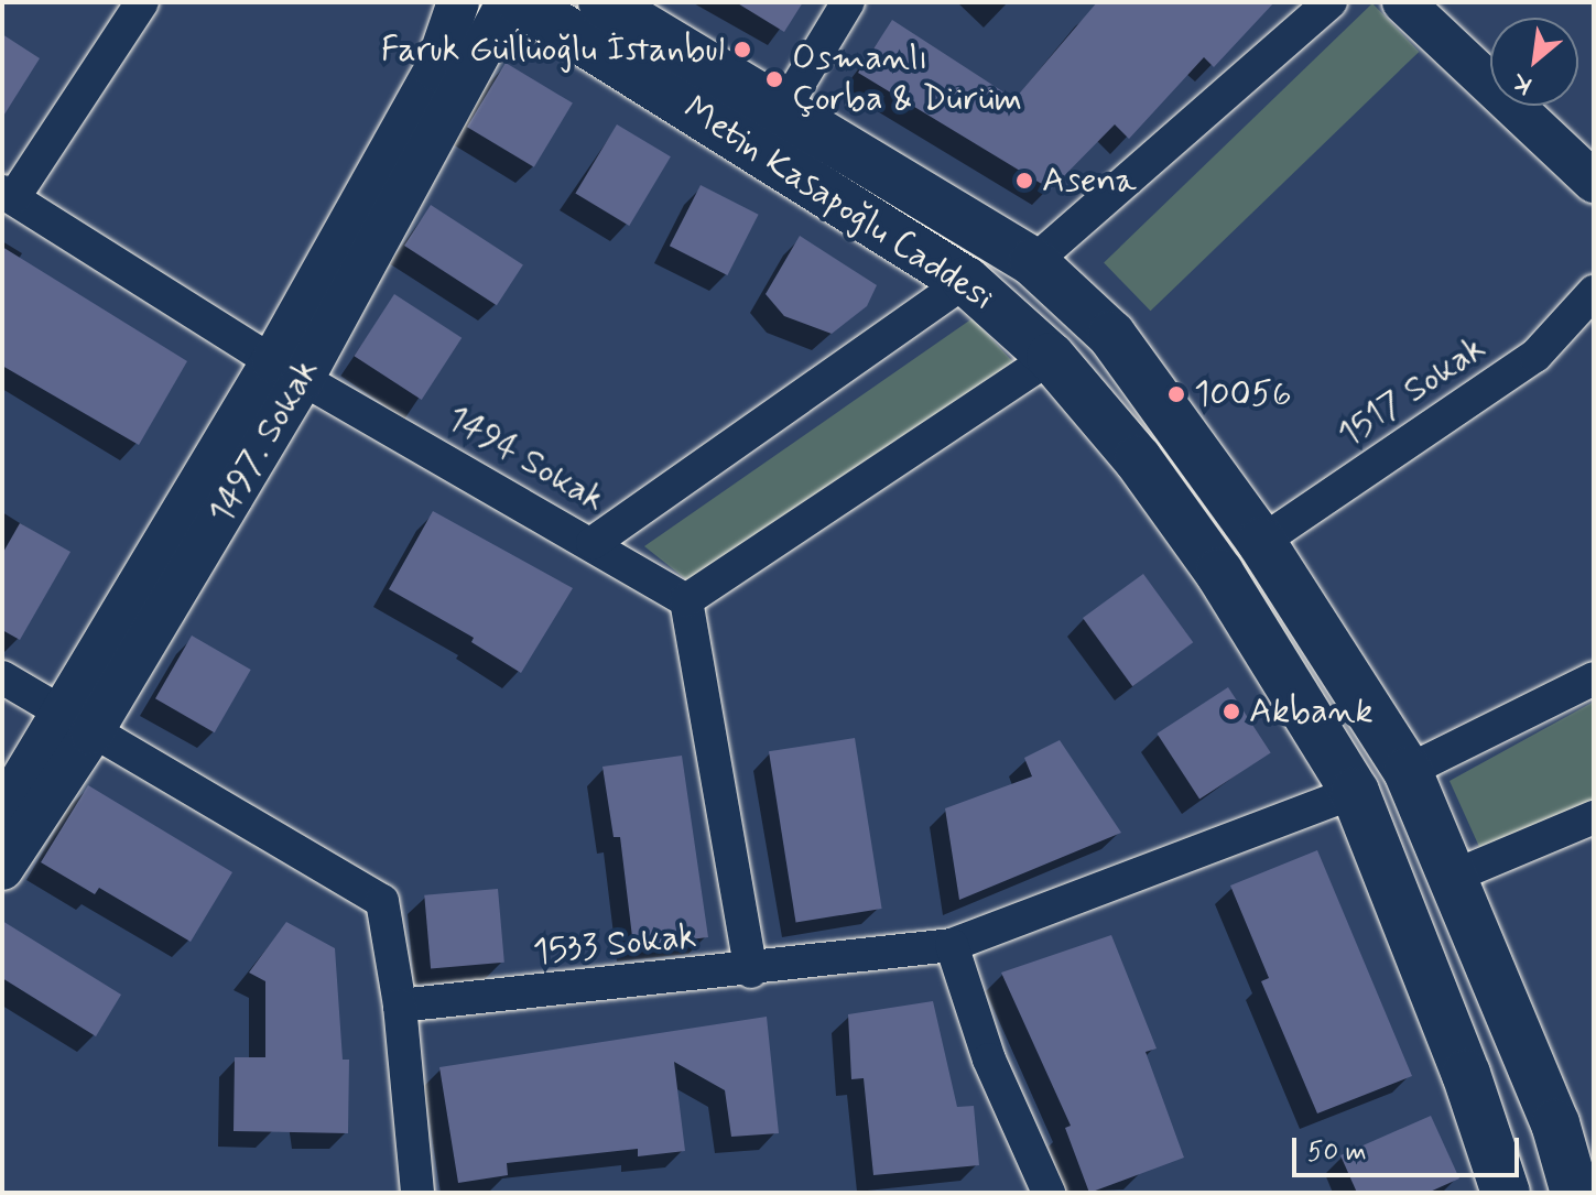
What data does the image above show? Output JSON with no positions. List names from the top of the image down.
{
  "streets": {
    "main road": ["Metin Kasapoğlu Caddesi"],
    "street": [
      "1517 Sokak",
      "1497. Sokak",
      "1494 Sokak",
      "1533 Sokak"
    ]
  },
  "crossings": [
    ["Metin Kasapoğlu Caddesi", "1517 Sokak"],
    ["Metin Kasapoğlu Caddesi", "1533 Sokak"],
    ["1497. Sokak", "1494 Sokak"]
  ],
  "places": [
    "Faruk Güllüoğlu İstanbul",
    "Osmanlı Çorba & Dürüm",
    "Asena",
    "10056",
    "Akbank"
  ],
  "scale_bar": "50 m",
  "north": "bottom left"
}
